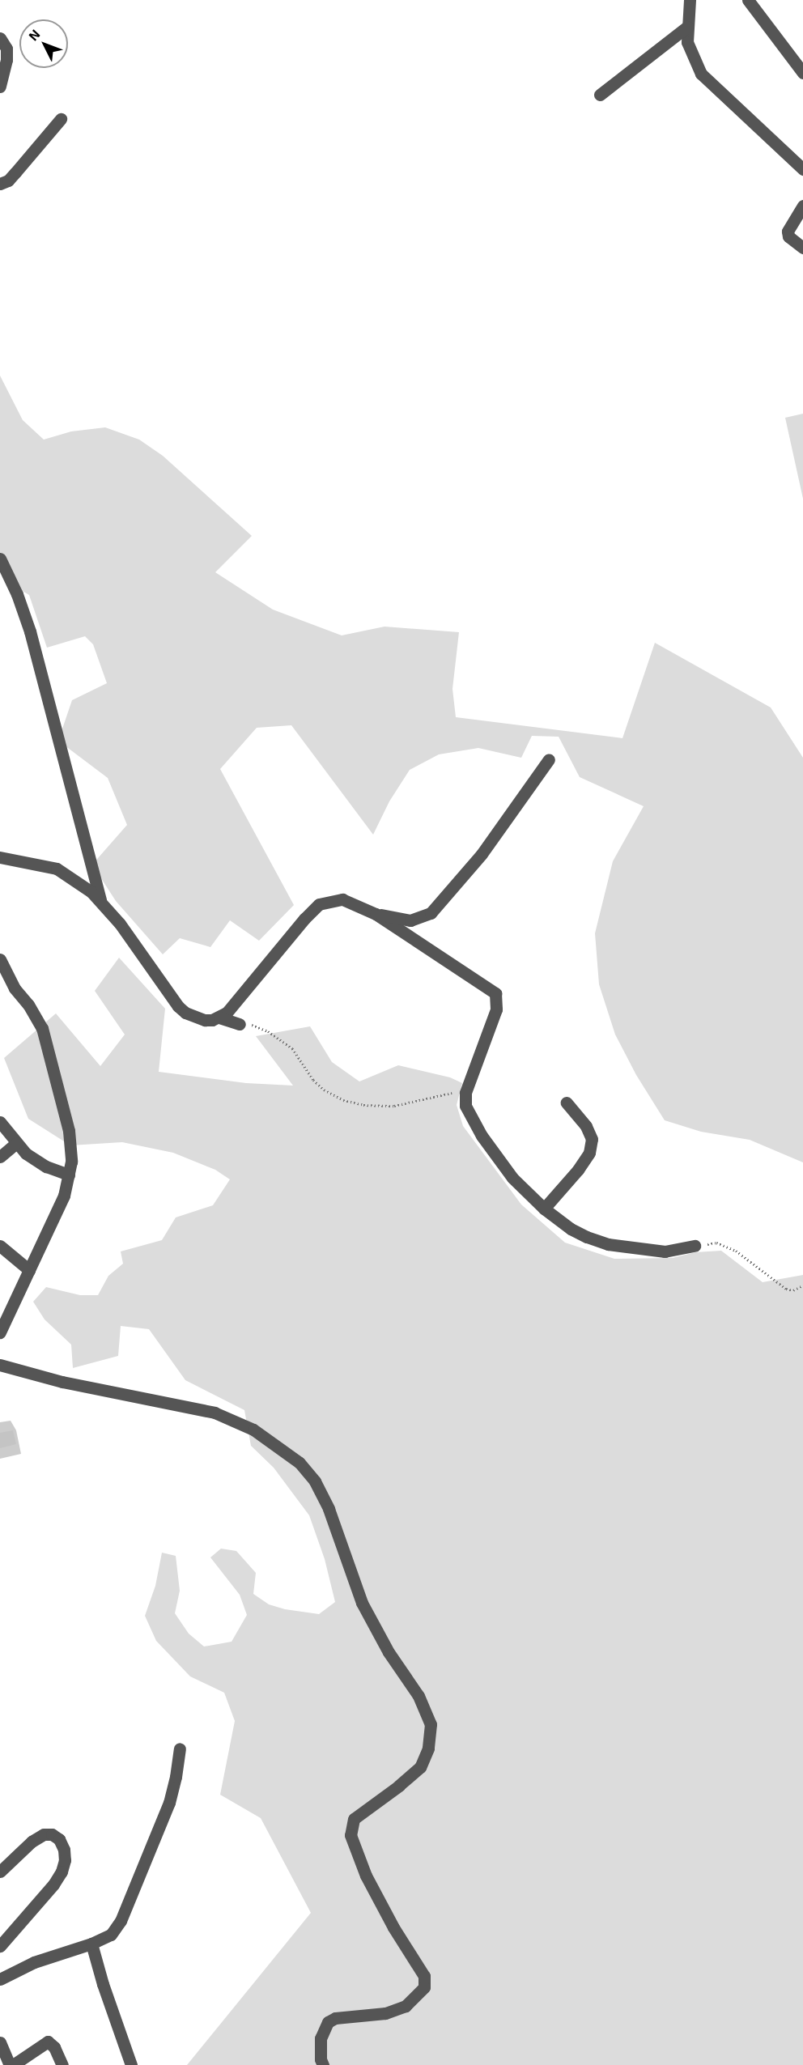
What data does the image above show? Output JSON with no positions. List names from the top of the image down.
{
  "north": "top left"
}
